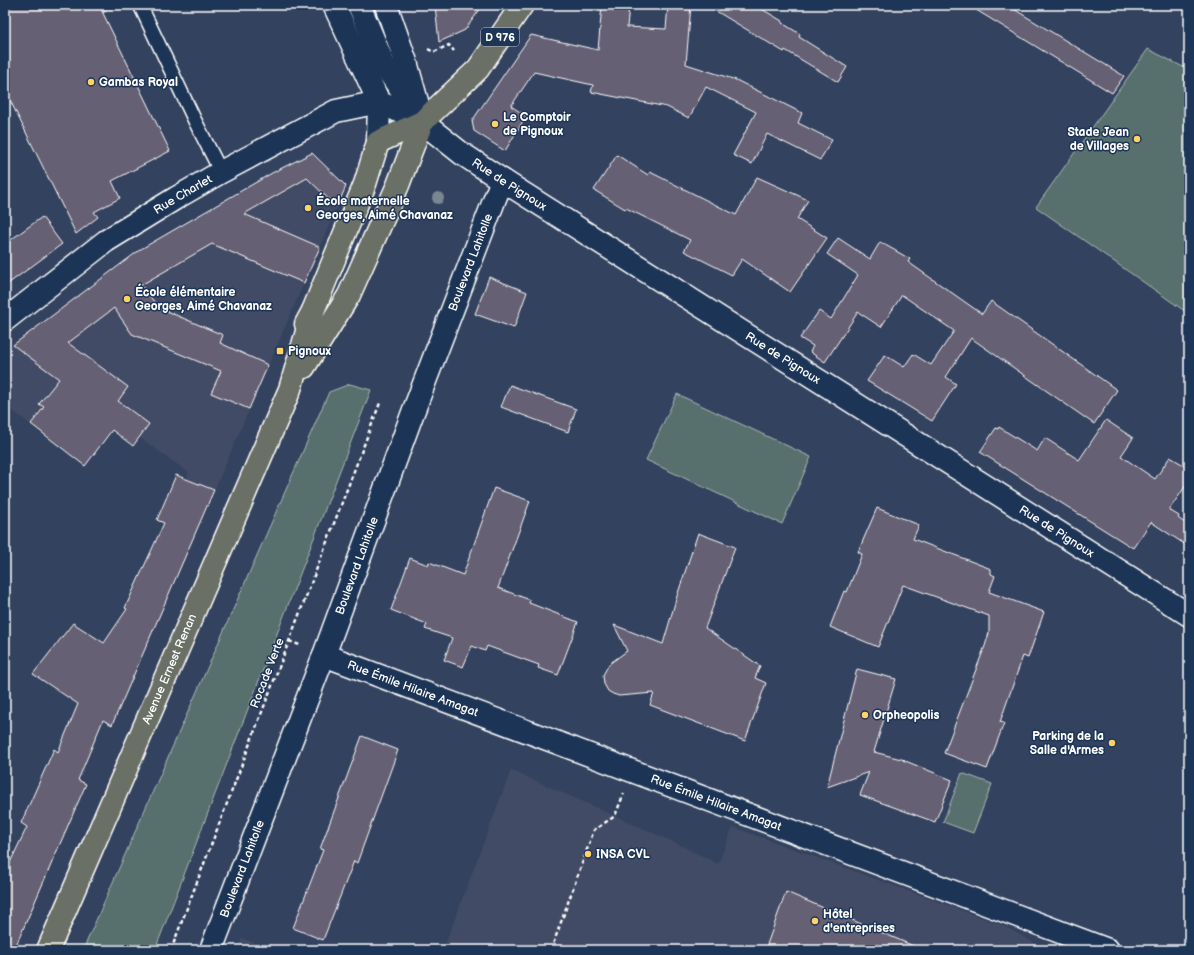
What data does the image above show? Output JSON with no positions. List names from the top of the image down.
{
  "streets": {
    "main road": ["D 976", "Avenue Ernest Renan"],
    "street": [
      "Rue de Pignoux",
      "Rue Charlet",
      "Boulevard Lahitolle",
      "Rue Émile Hilaire Amagat"
    ],
    "path": ["Rocade Verte"]
  },
  "crossings": [
    ["D 976", "Rue de Pignoux"],
    ["D 976", "Avenue Ernest Renan"],
    ["Rue de Pignoux", "Rue Charlet"],
    ["Rue de Pignoux", "Boulevard Lahitolle"],
    ["Rue de Pignoux", "Avenue Ernest Renan"],
    ["Boulevard Lahitolle", "Rue Émile Hilaire Amagat"]
  ],
  "places": {
    "other": [
      "Gambas Royal",
      "Le Comptoir de Pignoux",
      "Stade Jean de Villages",
      "École maternelle Georges, Aimé Chavanaz",
      "École élémentaire Georges, Aimé Chavanaz",
      "Orpheopolis",
      "Parking de la Salle d'Armes",
      "INSA CVL",
      "Hôtel d'entreprises"
    ],
    "transit": ["Pignoux"]
  }
}
